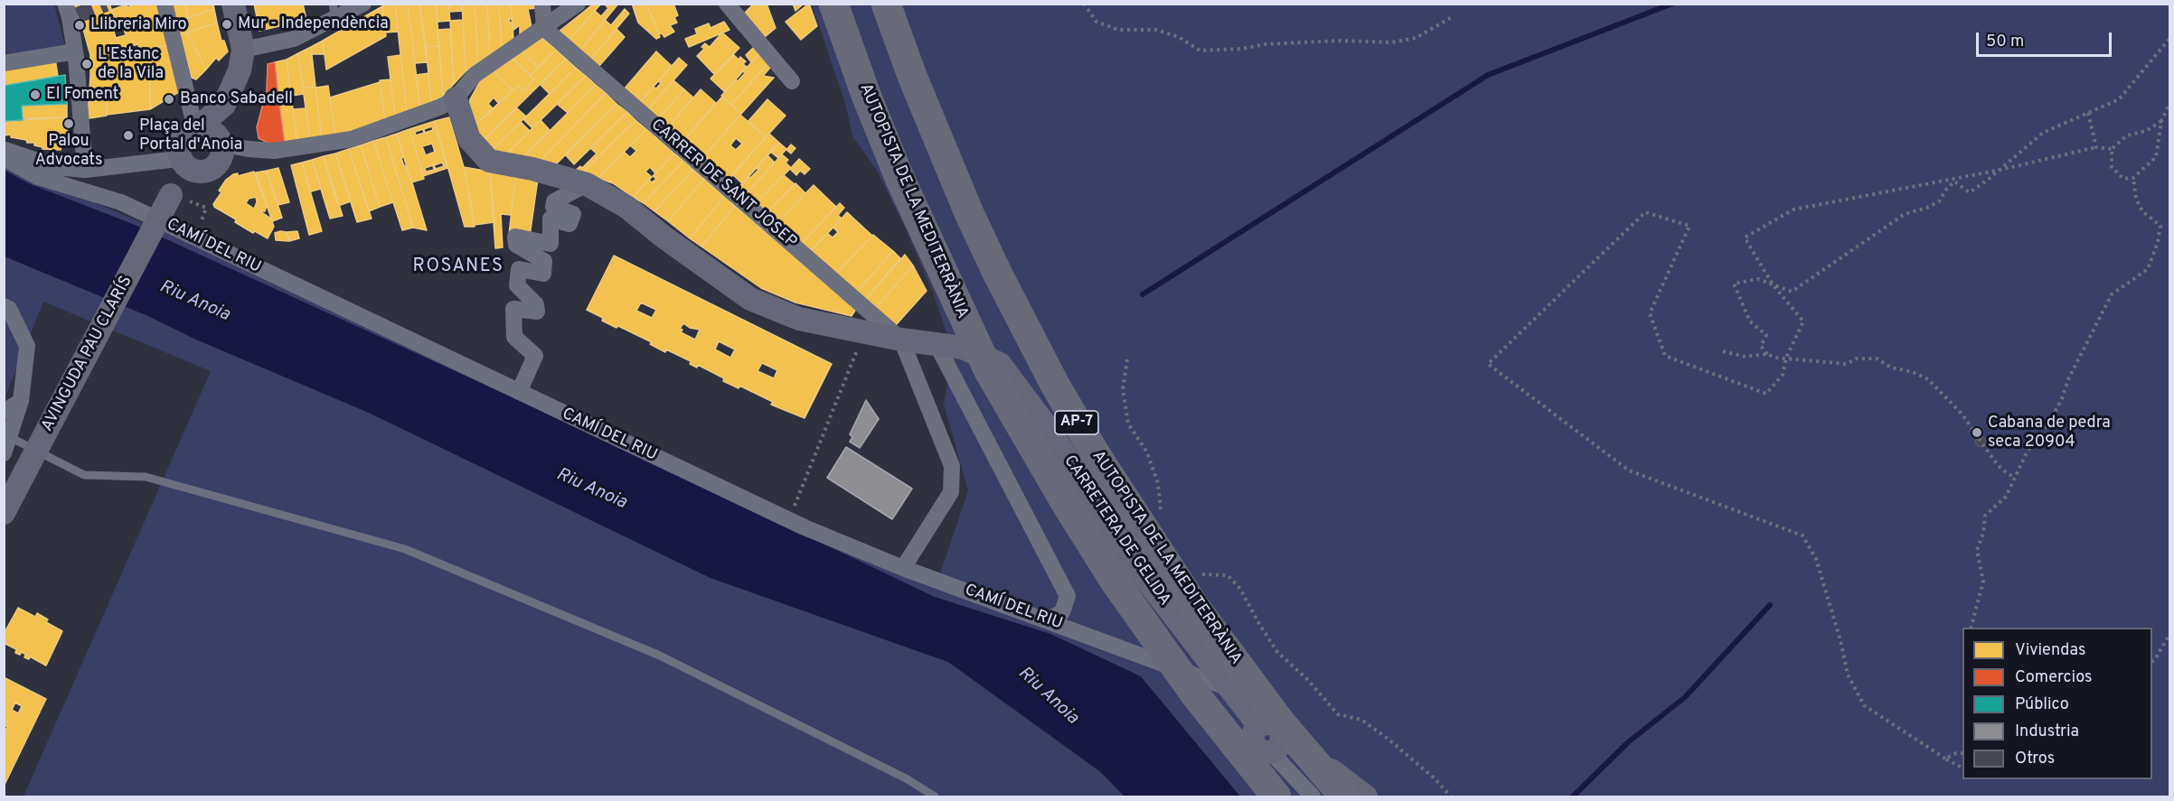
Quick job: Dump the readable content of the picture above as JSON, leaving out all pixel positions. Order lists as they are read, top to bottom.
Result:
{
  "streets": {
    "highway": ["AUTOPISTA DE LA MEDITERRÀNIA", "AP-7"],
    "street": [
      "CARRER DE SANT JOSEP",
      "CAMÍ DEL RIU",
      "AVINGUDA PAU CLARÍS",
      "CARRETERA DE GELIDA"
    ]
  },
  "crossings": [
    ["CARRER DE SANT JOSEP", "CARRETERA DE GELIDA"],
    ["CAMÍ DEL RIU", "CARRETERA DE GELIDA"]
  ],
  "districts": ["ROSANES"],
  "water": ["Riu Anoia"],
  "places": [
    "Mur - Independència",
    "Llibreria Miro",
    "L'Estanc de la Vila",
    "El Foment",
    "Banco Sabadell",
    "Palou Advocats",
    "Plaça del Portal d'Anoia",
    "Cabana de pedra seca 20904"
  ],
  "legend": [
    "Viviendas",
    "Comercios",
    "Público",
    "Industria",
    "Otros"
  ],
  "scale_bar": "50 m"
}
